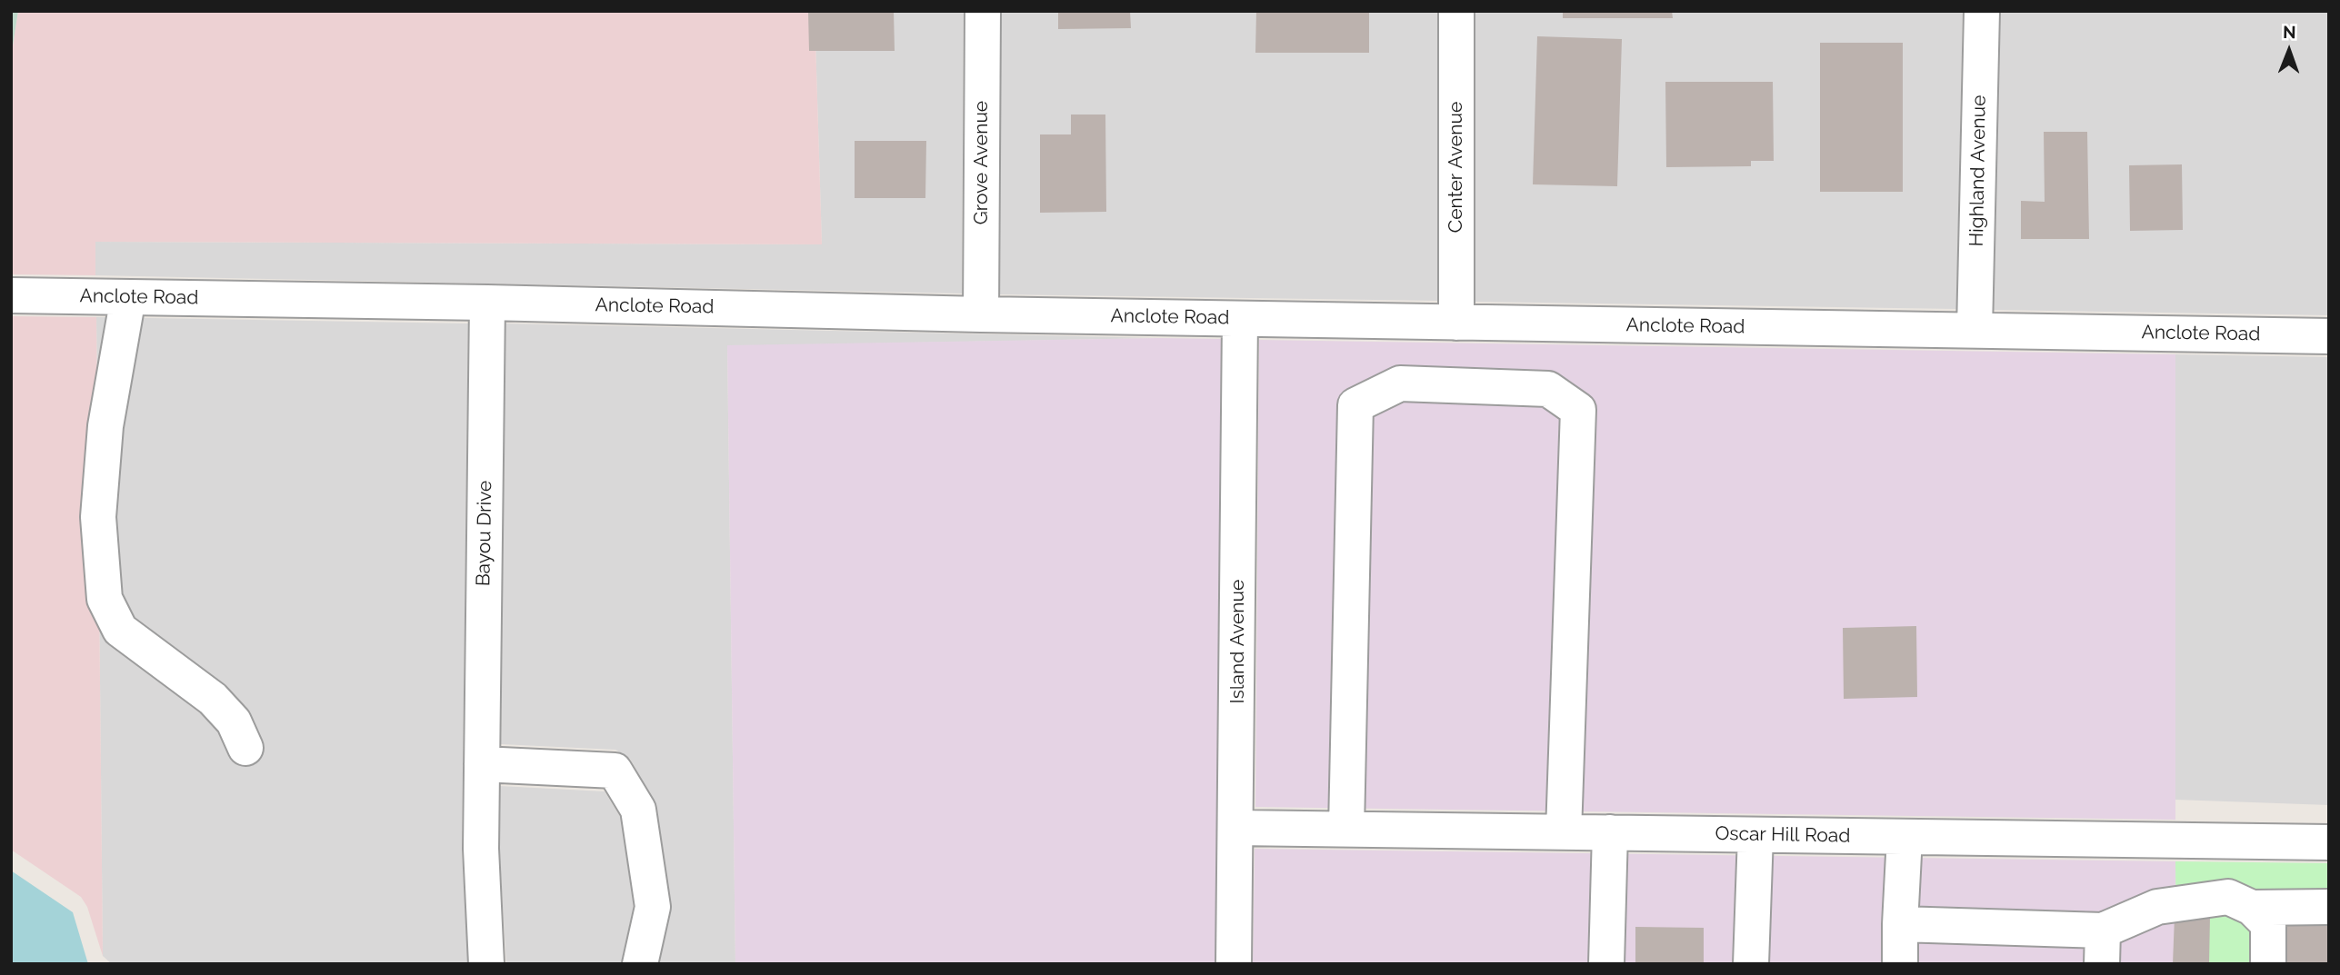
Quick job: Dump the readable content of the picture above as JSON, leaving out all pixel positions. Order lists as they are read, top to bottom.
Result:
{
  "streets": {
    "street": [
      "Grove Avenue",
      "Center Avenue",
      "Highland Avenue",
      "Anclote Road",
      "Bayou Drive",
      "Island Avenue",
      "Oscar Hill Road"
    ]
  },
  "crossings": [
    ["Grove Avenue", "Anclote Road"],
    ["Center Avenue", "Anclote Road"],
    ["Highland Avenue", "Anclote Road"],
    ["Anclote Road", "Bayou Drive"],
    ["Anclote Road", "Island Avenue"],
    ["Island Avenue", "Oscar Hill Road"]
  ],
  "north": "top"
}
